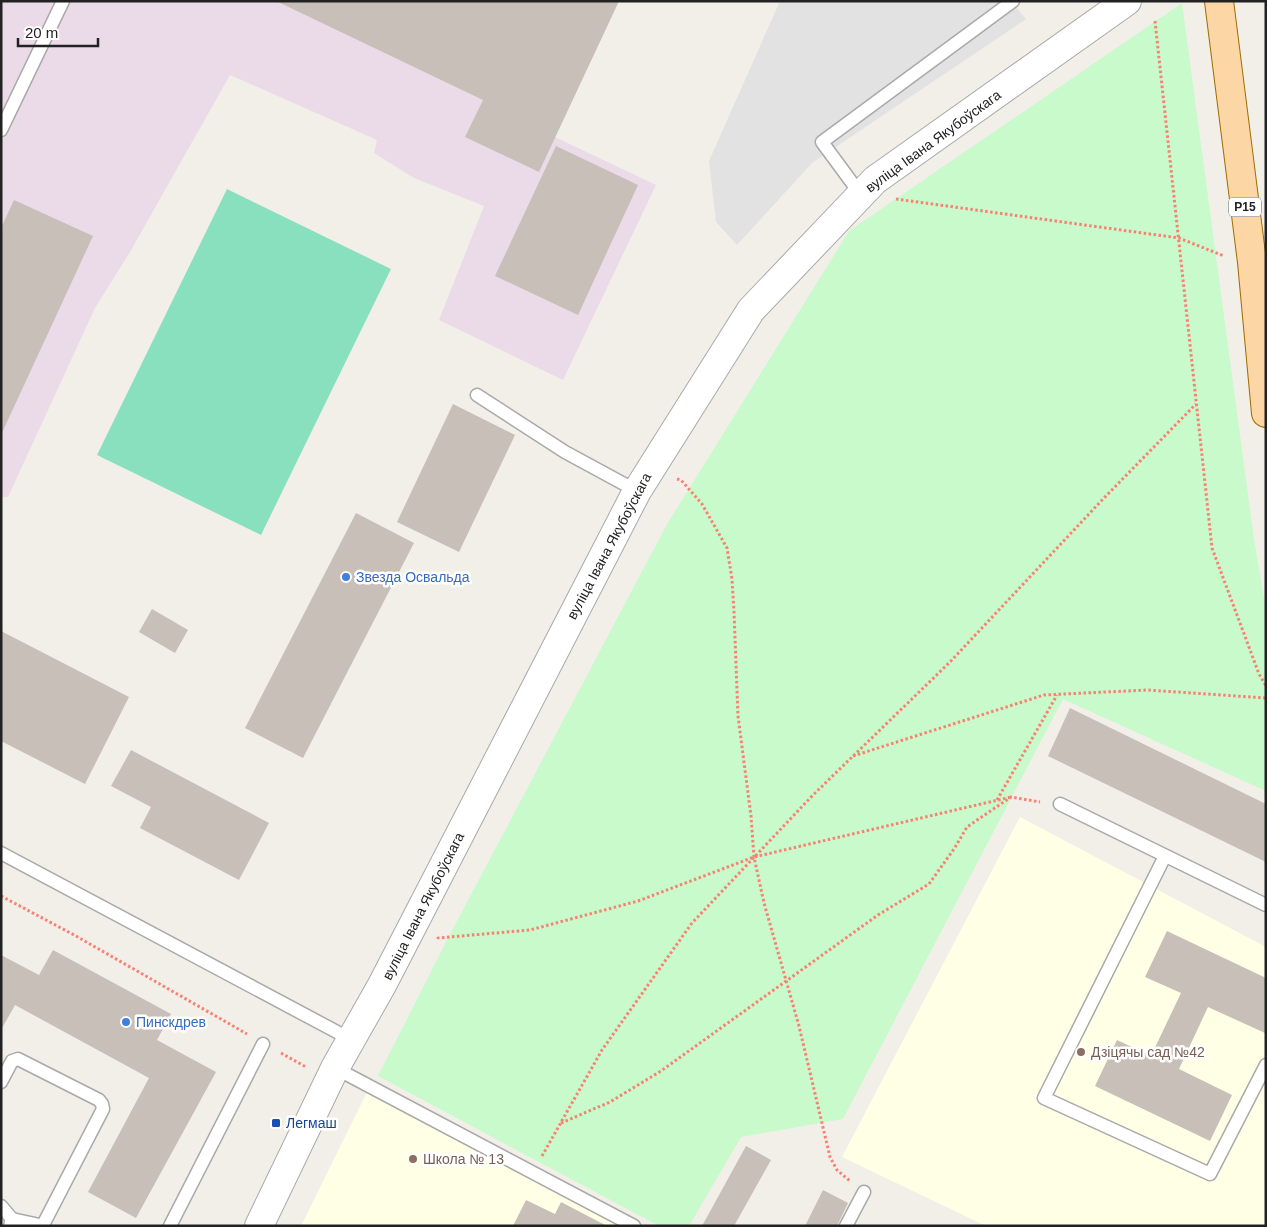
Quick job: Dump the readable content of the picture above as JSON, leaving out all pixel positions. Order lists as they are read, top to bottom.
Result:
{
  "streets": {
    "main road": ["Р15"],
    "street": ["вуліца Івана Якубоўскага"]
  },
  "places": {
    "other": [
      "Звезда Освальда",
      "Пинскдрев",
      "Дзіцячы сад №42",
      "Школа № 13"
    ],
    "transit": ["Легмаш"]
  },
  "scale_bar": "20 m"
}
